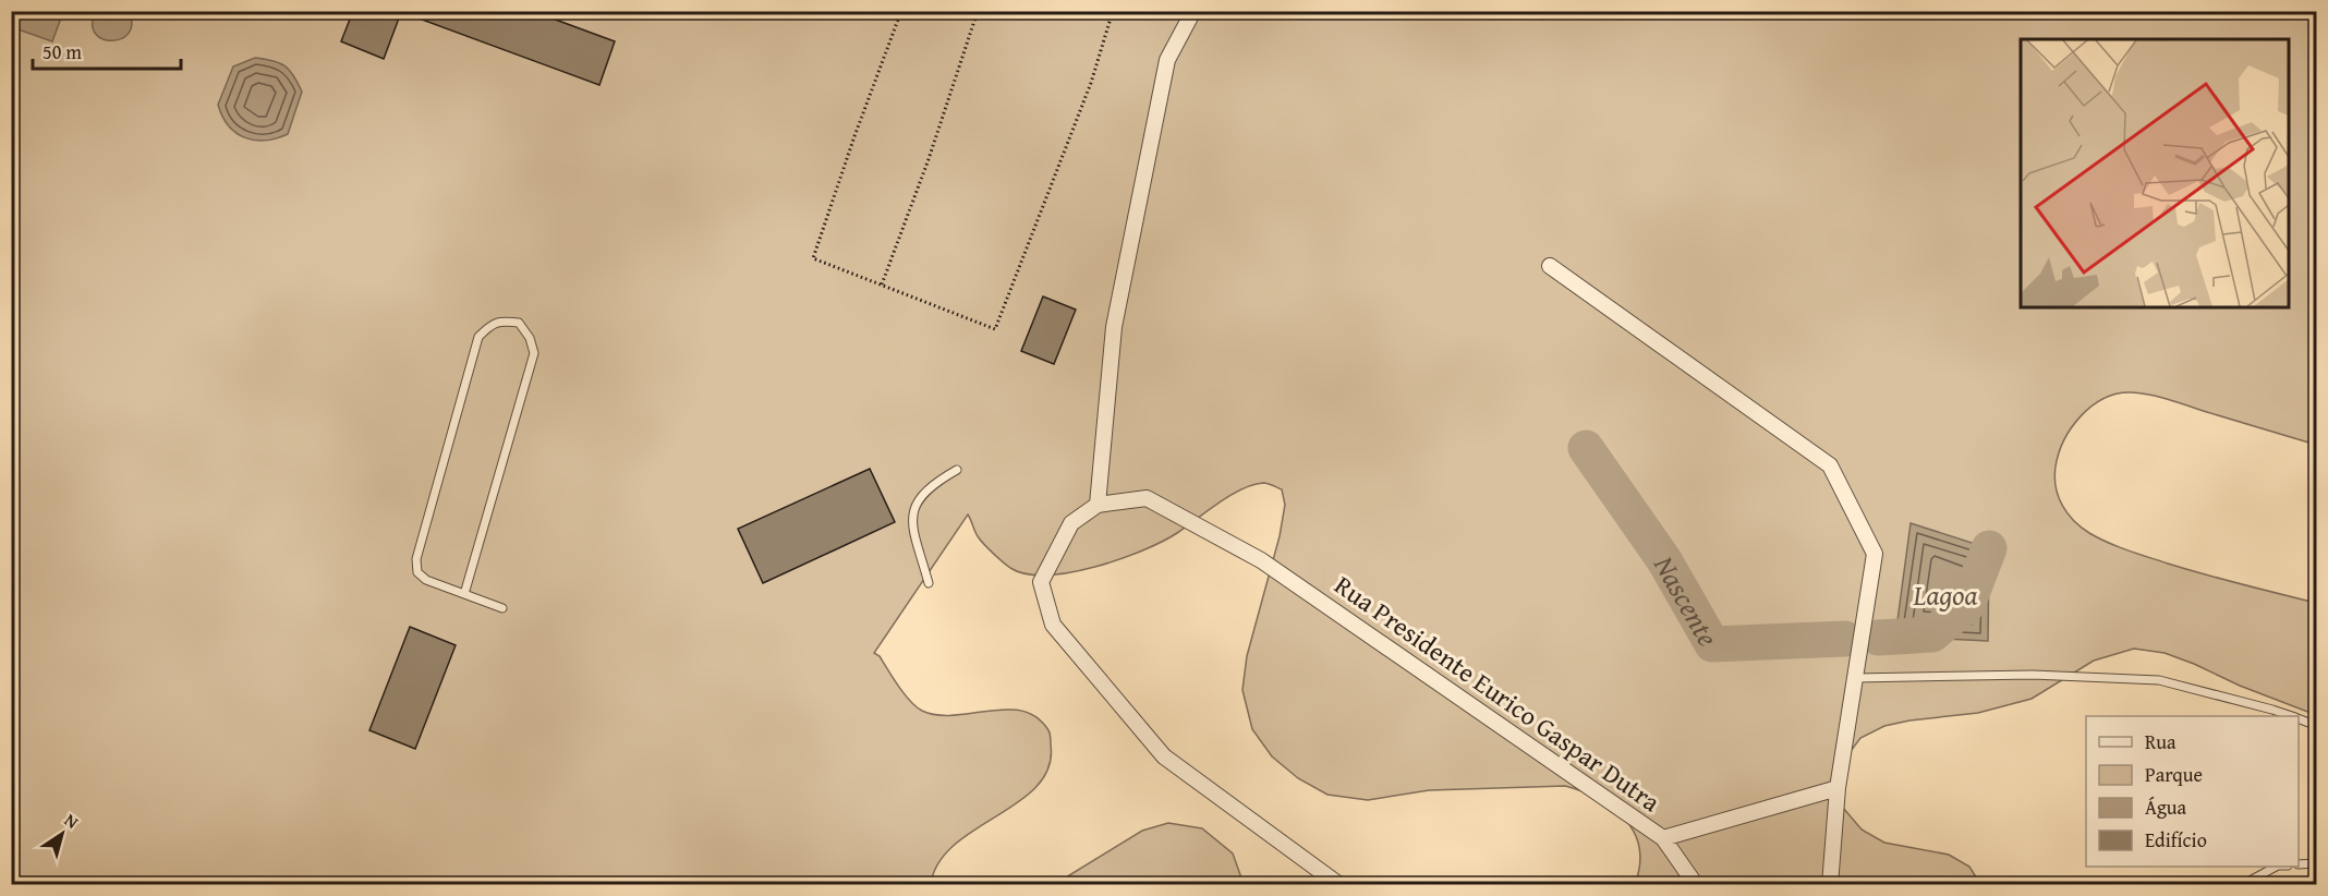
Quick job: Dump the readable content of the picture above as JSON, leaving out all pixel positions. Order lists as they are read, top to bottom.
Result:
{
  "streets": {
    "street": ["Rua Presidente Eurico Gaspar Dutra"]
  },
  "water": ["Lagoa", "Nascente"],
  "legend": [
    "Rua",
    "Parque",
    "Água",
    "Edifício"
  ],
  "scale_bar": "50 m",
  "north": "top right"
}
